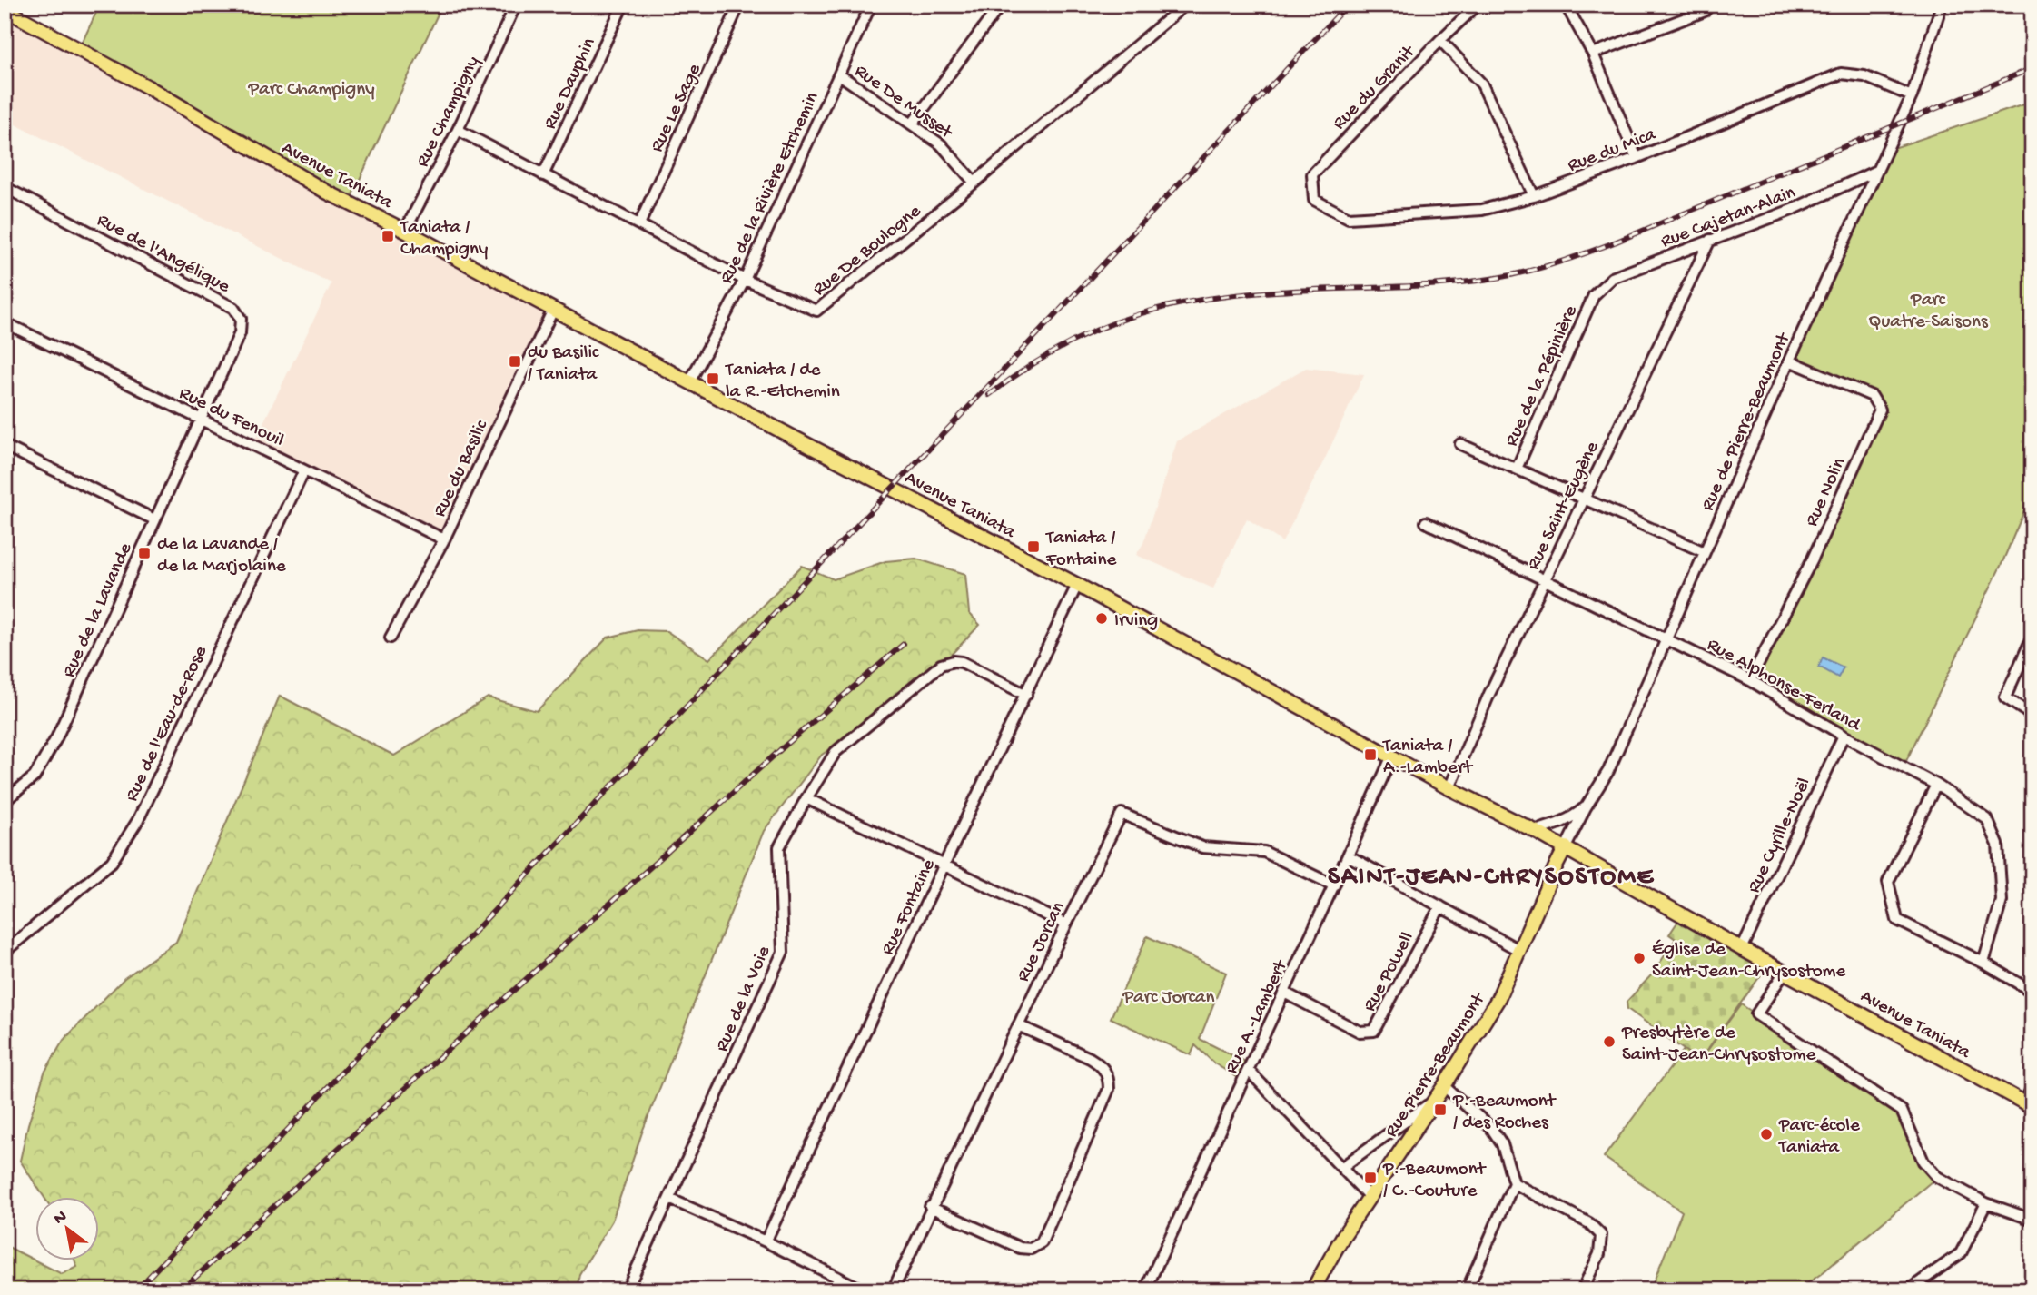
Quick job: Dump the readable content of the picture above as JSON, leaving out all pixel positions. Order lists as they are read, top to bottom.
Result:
{
  "streets": {
    "main road": ["Avenue Taniata", "Rue Pierre-Beaumont"],
    "street": [
      "Rue Dauphin",
      "Rue du Granit",
      "Rue De Musset",
      "Rue Le Sage",
      "Rue Champigny",
      "Rue du Mica",
      "Rue de la Rivière Etchemin",
      "Rue Cajetan-Alain",
      "Rue De Boulogne",
      "Rue de l'Angélique",
      "Rue de la Pépinière",
      "Rue du Fenouil",
      "Rue de Pierre-Beaumont",
      "Rue du Basilic",
      "Rue Nolin",
      "Rue Saint-Eugène",
      "Rue de la Lavande",
      "Rue Alphonse-Ferland",
      "Rue de l'Eau-de-Rose",
      "Rue Cyrille-Noël",
      "Rue Fontaine",
      "Rue Jorcan",
      "Rue Powell",
      "Rue de la Voie",
      "Rue A.-Lambert"
    ]
  },
  "crossings": [
    ["Rue Dauphin", "Rue De Boulogne"],
    ["Rue du Granit", "Rue du Mica"],
    ["Rue De Musset", "Rue de la Rivière Etchemin"],
    ["Rue De Musset", "Rue De Boulogne"],
    ["Rue Le Sage", "Rue De Boulogne"],
    ["Rue Champigny", "Avenue Taniata"],
    ["Rue Champigny", "Rue De Boulogne"],
    ["Rue du Mica", "Rue de Pierre-Beaumont"],
    ["Avenue Taniata", "Rue de la Rivière Etchemin"],
    ["Avenue Taniata", "Rue de Pierre-Beaumont"],
    ["Avenue Taniata", "Rue du Basilic"],
    ["Avenue Taniata", "Rue Saint-Eugène"],
    ["Avenue Taniata", "Rue Cyrille-Noël"],
    ["Avenue Taniata", "Rue Fontaine"],
    ["Avenue Taniata", "Rue A.-Lambert"],
    ["Avenue Taniata", "Rue Pierre-Beaumont"],
    ["Rue de la Rivière Etchemin", "Rue De Boulogne"],
    ["Rue Cajetan-Alain", "Rue de la Pépinière"],
    ["Rue Cajetan-Alain", "Rue de Pierre-Beaumont"],
    ["Rue Cajetan-Alain", "Rue Saint-Eugène"],
    ["Rue de l'Angélique", "Rue du Fenouil"],
    ["Rue de l'Angélique", "Rue de la Lavande"],
    ["Rue du Fenouil", "Rue du Basilic"],
    ["Rue du Fenouil", "Rue de la Lavande"],
    ["Rue du Fenouil", "Rue de l'Eau-de-Rose"],
    ["Rue de Pierre-Beaumont", "Rue Nolin"],
    ["Rue de Pierre-Beaumont", "Rue Alphonse-Ferland"],
    ["Rue de Pierre-Beaumont", "Rue Pierre-Beaumont"],
    ["Rue Nolin", "Rue Alphonse-Ferland"],
    ["Rue Saint-Eugène", "Rue Alphonse-Ferland"],
    ["Rue Alphonse-Ferland", "Rue Cyrille-Noël"],
    ["Rue Fontaine", "Rue de la Voie"],
    ["Rue Jorcan", "Rue A.-Lambert"],
    ["Rue Powell", "Rue A.-Lambert"]
  ],
  "districts": ["SAINT-JEAN-CHRYSOSTOME"],
  "parks": ["Parc Champigny", "Parc Quatre-Saisons", "Parc Jorcan"],
  "places": {
    "transit": [
      "Taniata / Champigny",
      "du Basilic / Taniata",
      "Taniata / de la R.-Etchemin",
      "Taniata / Fontaine",
      "de la Lavande / de la Marjolaine",
      "Taniata / A.-Lambert",
      "P.-Beaumont / des Roches",
      "P.-Beaumont / C.-Couture"
    ],
    "other": [
      "Irving",
      "Église de Saint-Jean-Chrysostome",
      "Presbytère de Saint-Jean-Chrysostome",
      "Parc-école Taniata"
    ]
  },
  "north": "top left"
}
